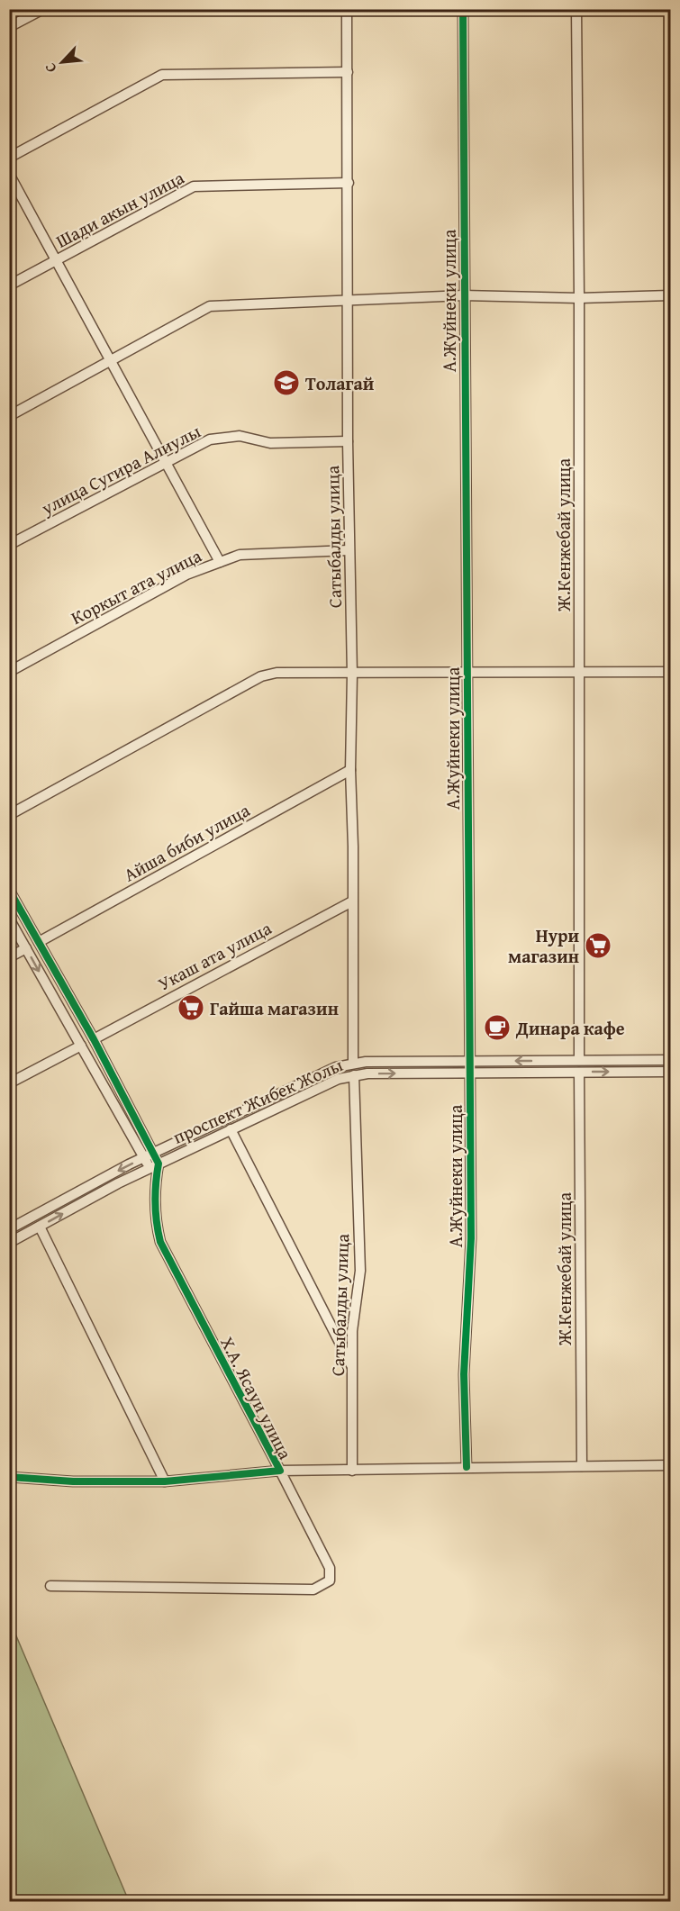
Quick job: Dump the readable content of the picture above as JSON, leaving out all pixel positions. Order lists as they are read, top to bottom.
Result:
{
  "streets": {
    "street": [
      "Шади акын улица",
      "А.Жуйнеки улица",
      "улица Сугира Алиулы",
      "Ж.Кенжебай улица",
      "Сатыбалды улица",
      "Коркыт ата улица",
      "Айша биби улица",
      "Укаш ата улица",
      "проспект Жибек Жолы",
      "Х.А. Ясауи улица"
    ]
  },
  "crossings": [
    ["Шади акын улица", "Сатыбалды улица"],
    ["А.Жуйнеки улица", "проспект Жибек Жолы"],
    ["улица Сугира Алиулы", "Сатыбалды улица"],
    ["Ж.Кенжебай улица", "проспект Жибек Жолы"],
    ["Сатыбалды улица", "Коркыт ата улица"],
    ["Сатыбалды улица", "Айша биби улица"],
    ["Сатыбалды улица", "Укаш ата улица"],
    ["Сатыбалды улица", "проспект Жибек Жолы"],
    ["проспект Жибек Жолы", "Х.А. Ясауи улица"]
  ],
  "places": {
    "school or university": ["Толагай"],
    "supermarket": ["Нури магазин", "Гайша магазин"],
    "cafe": ["Динара кафе"]
  },
  "north": "bottom left"
}
